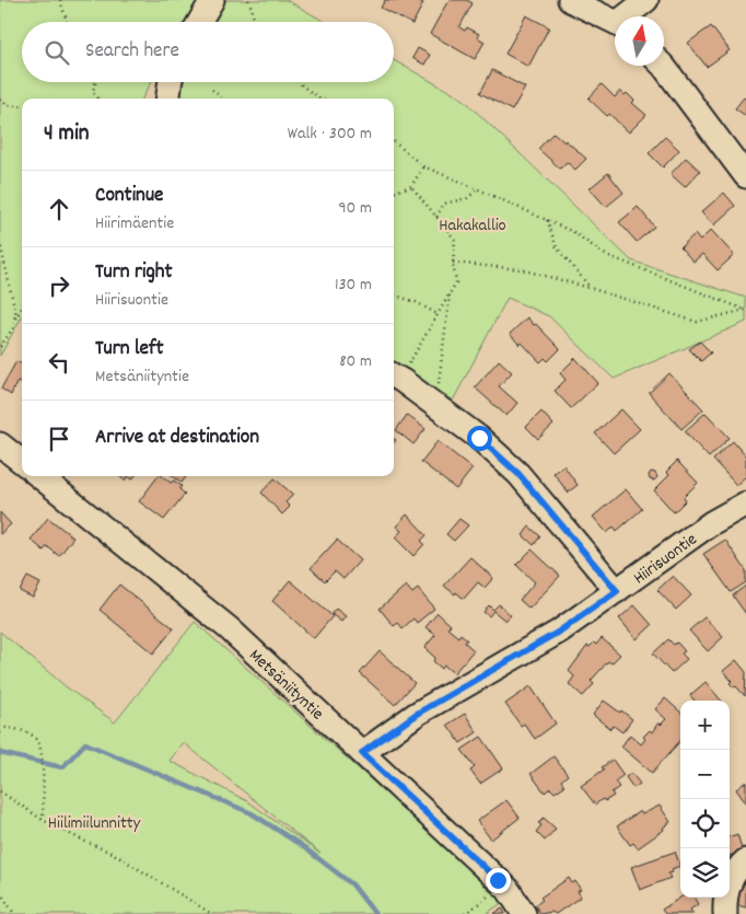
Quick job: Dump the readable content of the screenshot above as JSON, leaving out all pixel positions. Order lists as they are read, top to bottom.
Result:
{
  "streets": {
    "street": ["Hiirisuontie", "Metsäniityntie"]
  },
  "crossings": [
    ["Hiirisuontie", "Metsäniityntie"]
  ],
  "parks": ["Hakakallio", "Hiilimiilunnitty"],
  "north": "top",
  "page": {
    "search": "Search here",
    "heading": ["4 min", "Walk · 300 m"],
    "list": [
      ["Continue", "Hiirimäentie", "90 m"],
      ["Turn right", "Hiirisuontie", "130 m"],
      ["Turn left", "Metsäniityntie", "80 m"],
      "Arrive at destination"
    ],
    "map_buttons": ["+", "−"]
  }
}
